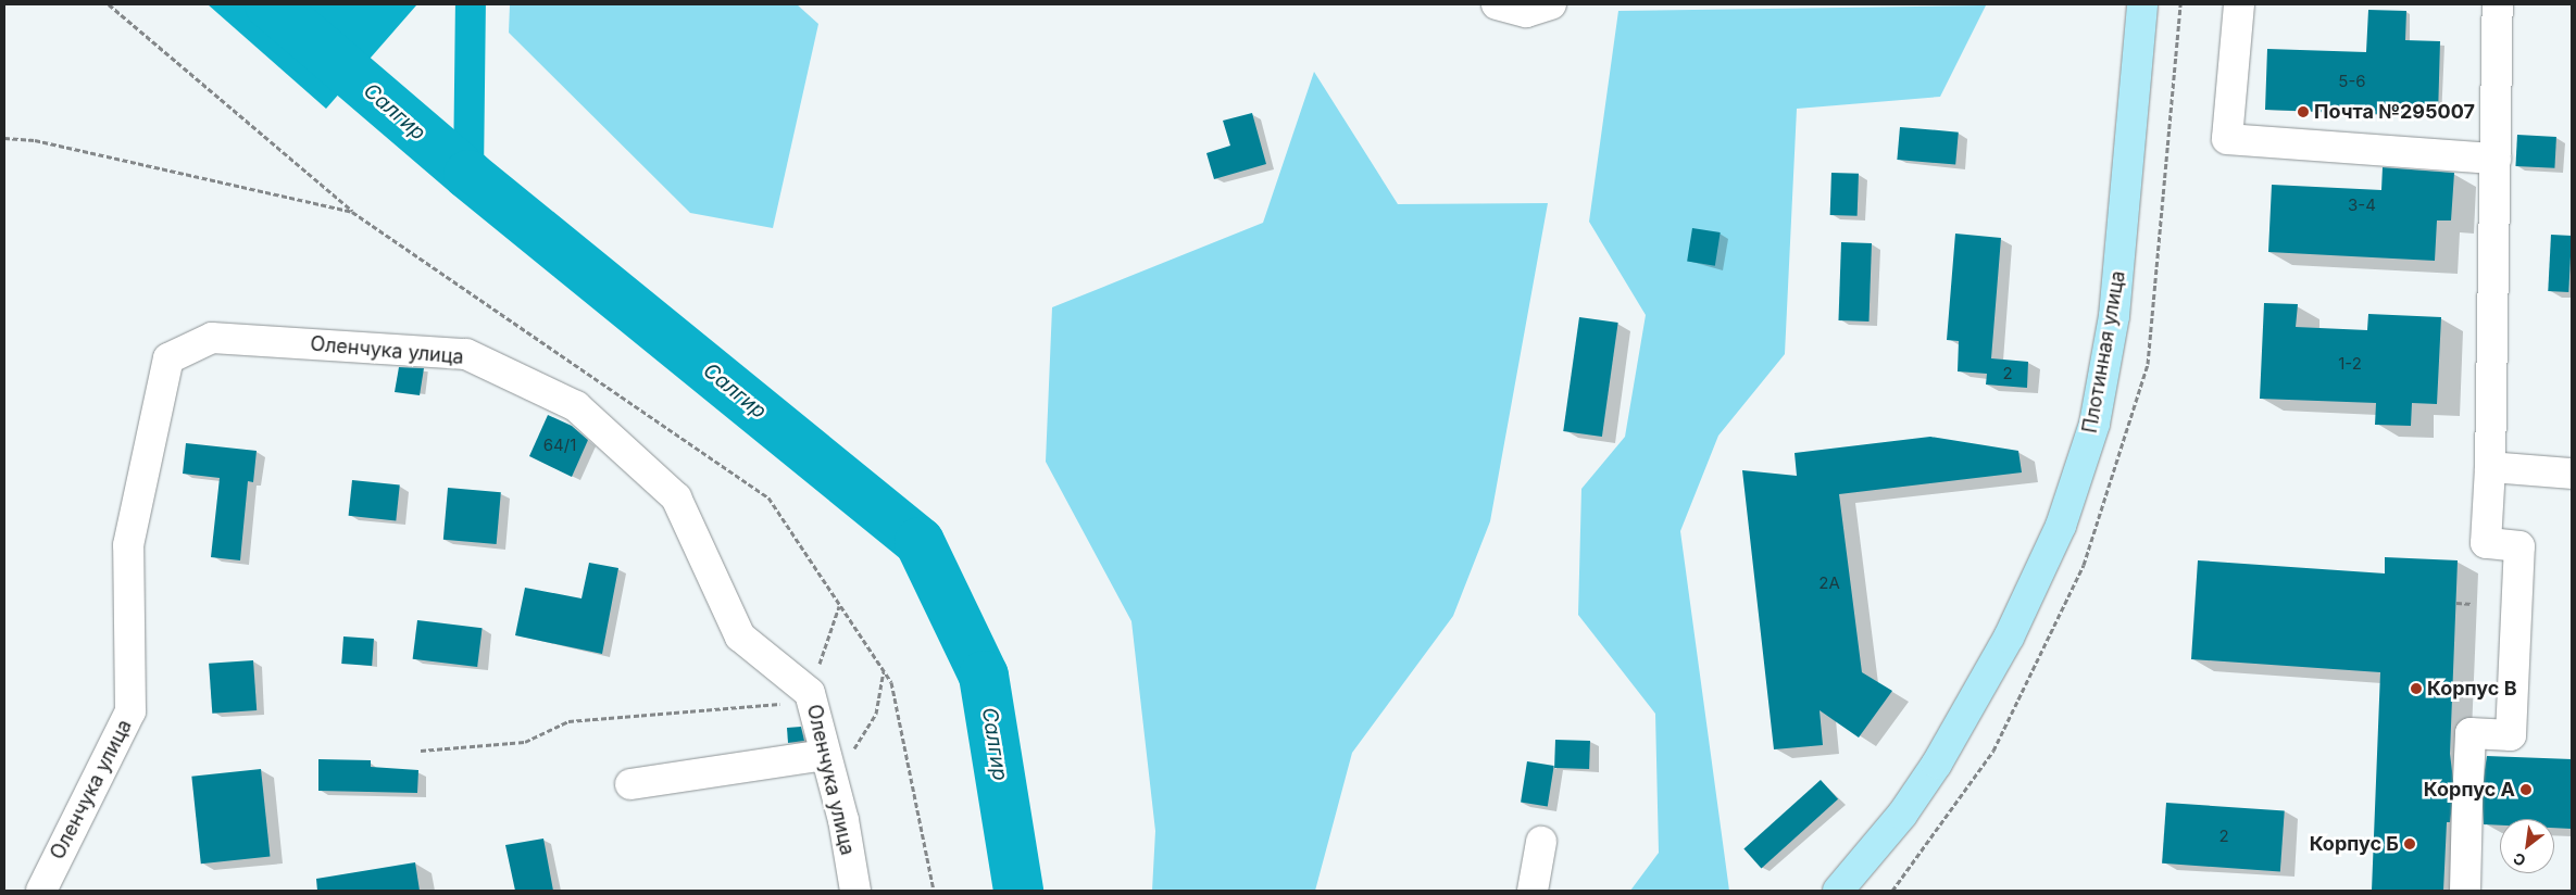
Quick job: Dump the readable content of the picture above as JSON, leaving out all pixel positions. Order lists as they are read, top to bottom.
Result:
{
  "streets": {
    "main road": ["Плотинная улица"],
    "street": ["Оленчука улица"]
  },
  "water": ["Салгир"],
  "places": [
    "Почта №295007",
    "Корпус В",
    "Корпус А",
    "Корпус Б"
  ],
  "house_numbers": [
    "5-6",
    "3-4",
    "1-2",
    "2",
    "64/1",
    "2А",
    "2"
  ],
  "north": "bottom left"
}
